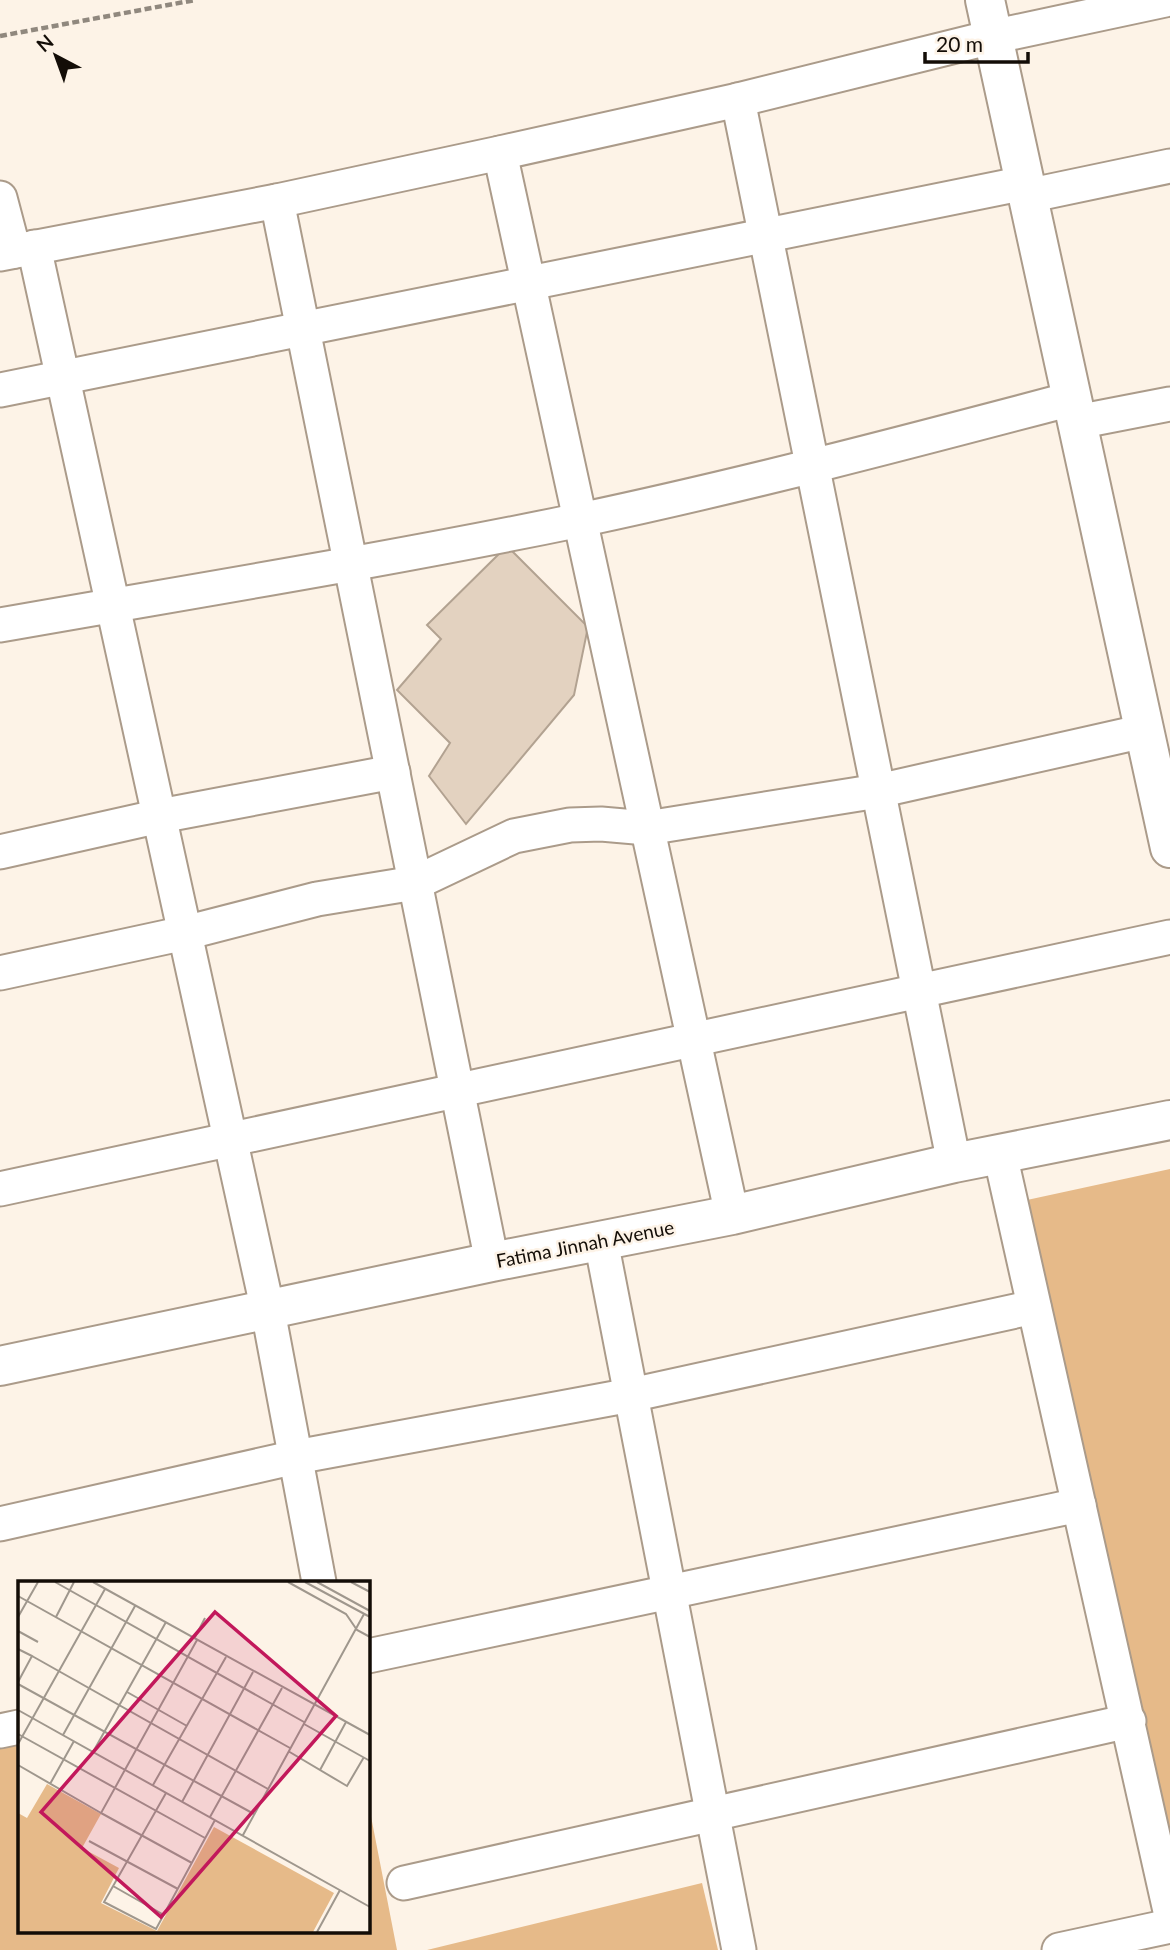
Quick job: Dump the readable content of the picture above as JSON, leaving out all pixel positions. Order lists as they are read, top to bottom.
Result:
{
  "streets": {
    "main road": ["Fatima Jinnah Avenue"]
  },
  "scale_bar": "20 m",
  "north": "top left"
}
